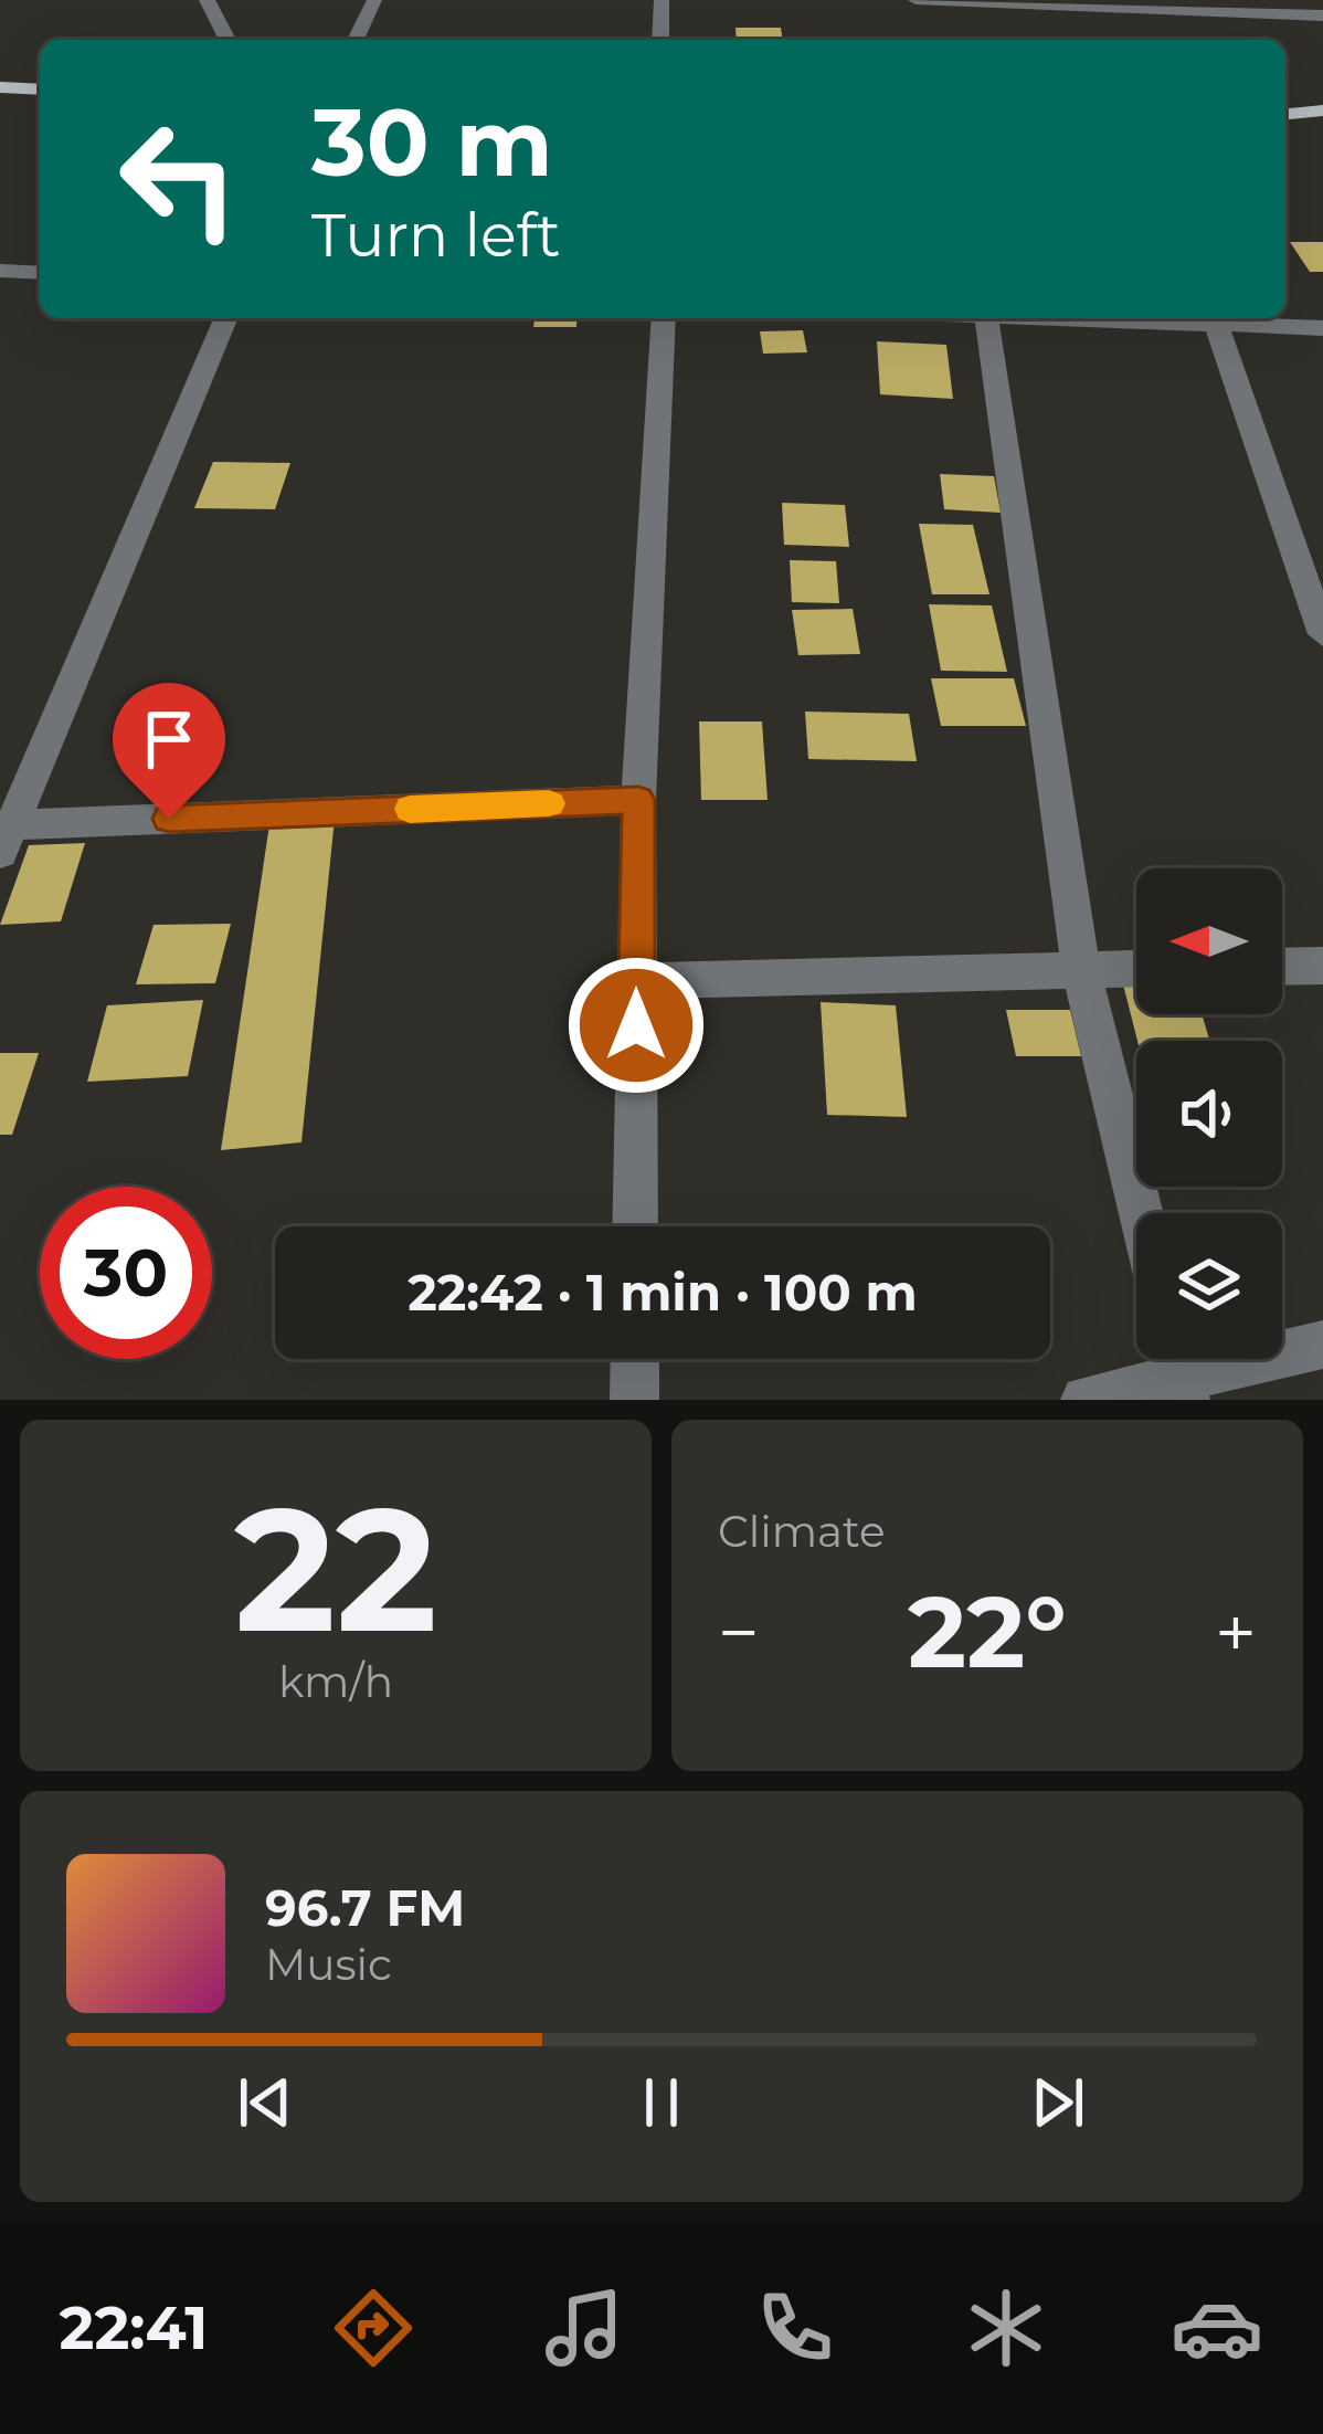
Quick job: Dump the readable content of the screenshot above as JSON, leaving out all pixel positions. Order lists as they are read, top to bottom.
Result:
{
  "north": "left",
  "page": {
    "turn": ["30 m", "Turn left"],
    "limit": "30",
    "trip": "22:42 · 1 min · 100 m",
    "tile": [
      ["22", "km/h"],
      "Climate"
    ],
    "heat": ["−", "22°", "+"],
    "song": ["96.7 FM", "Music"],
    "tabs": "22:41"
  }
}
